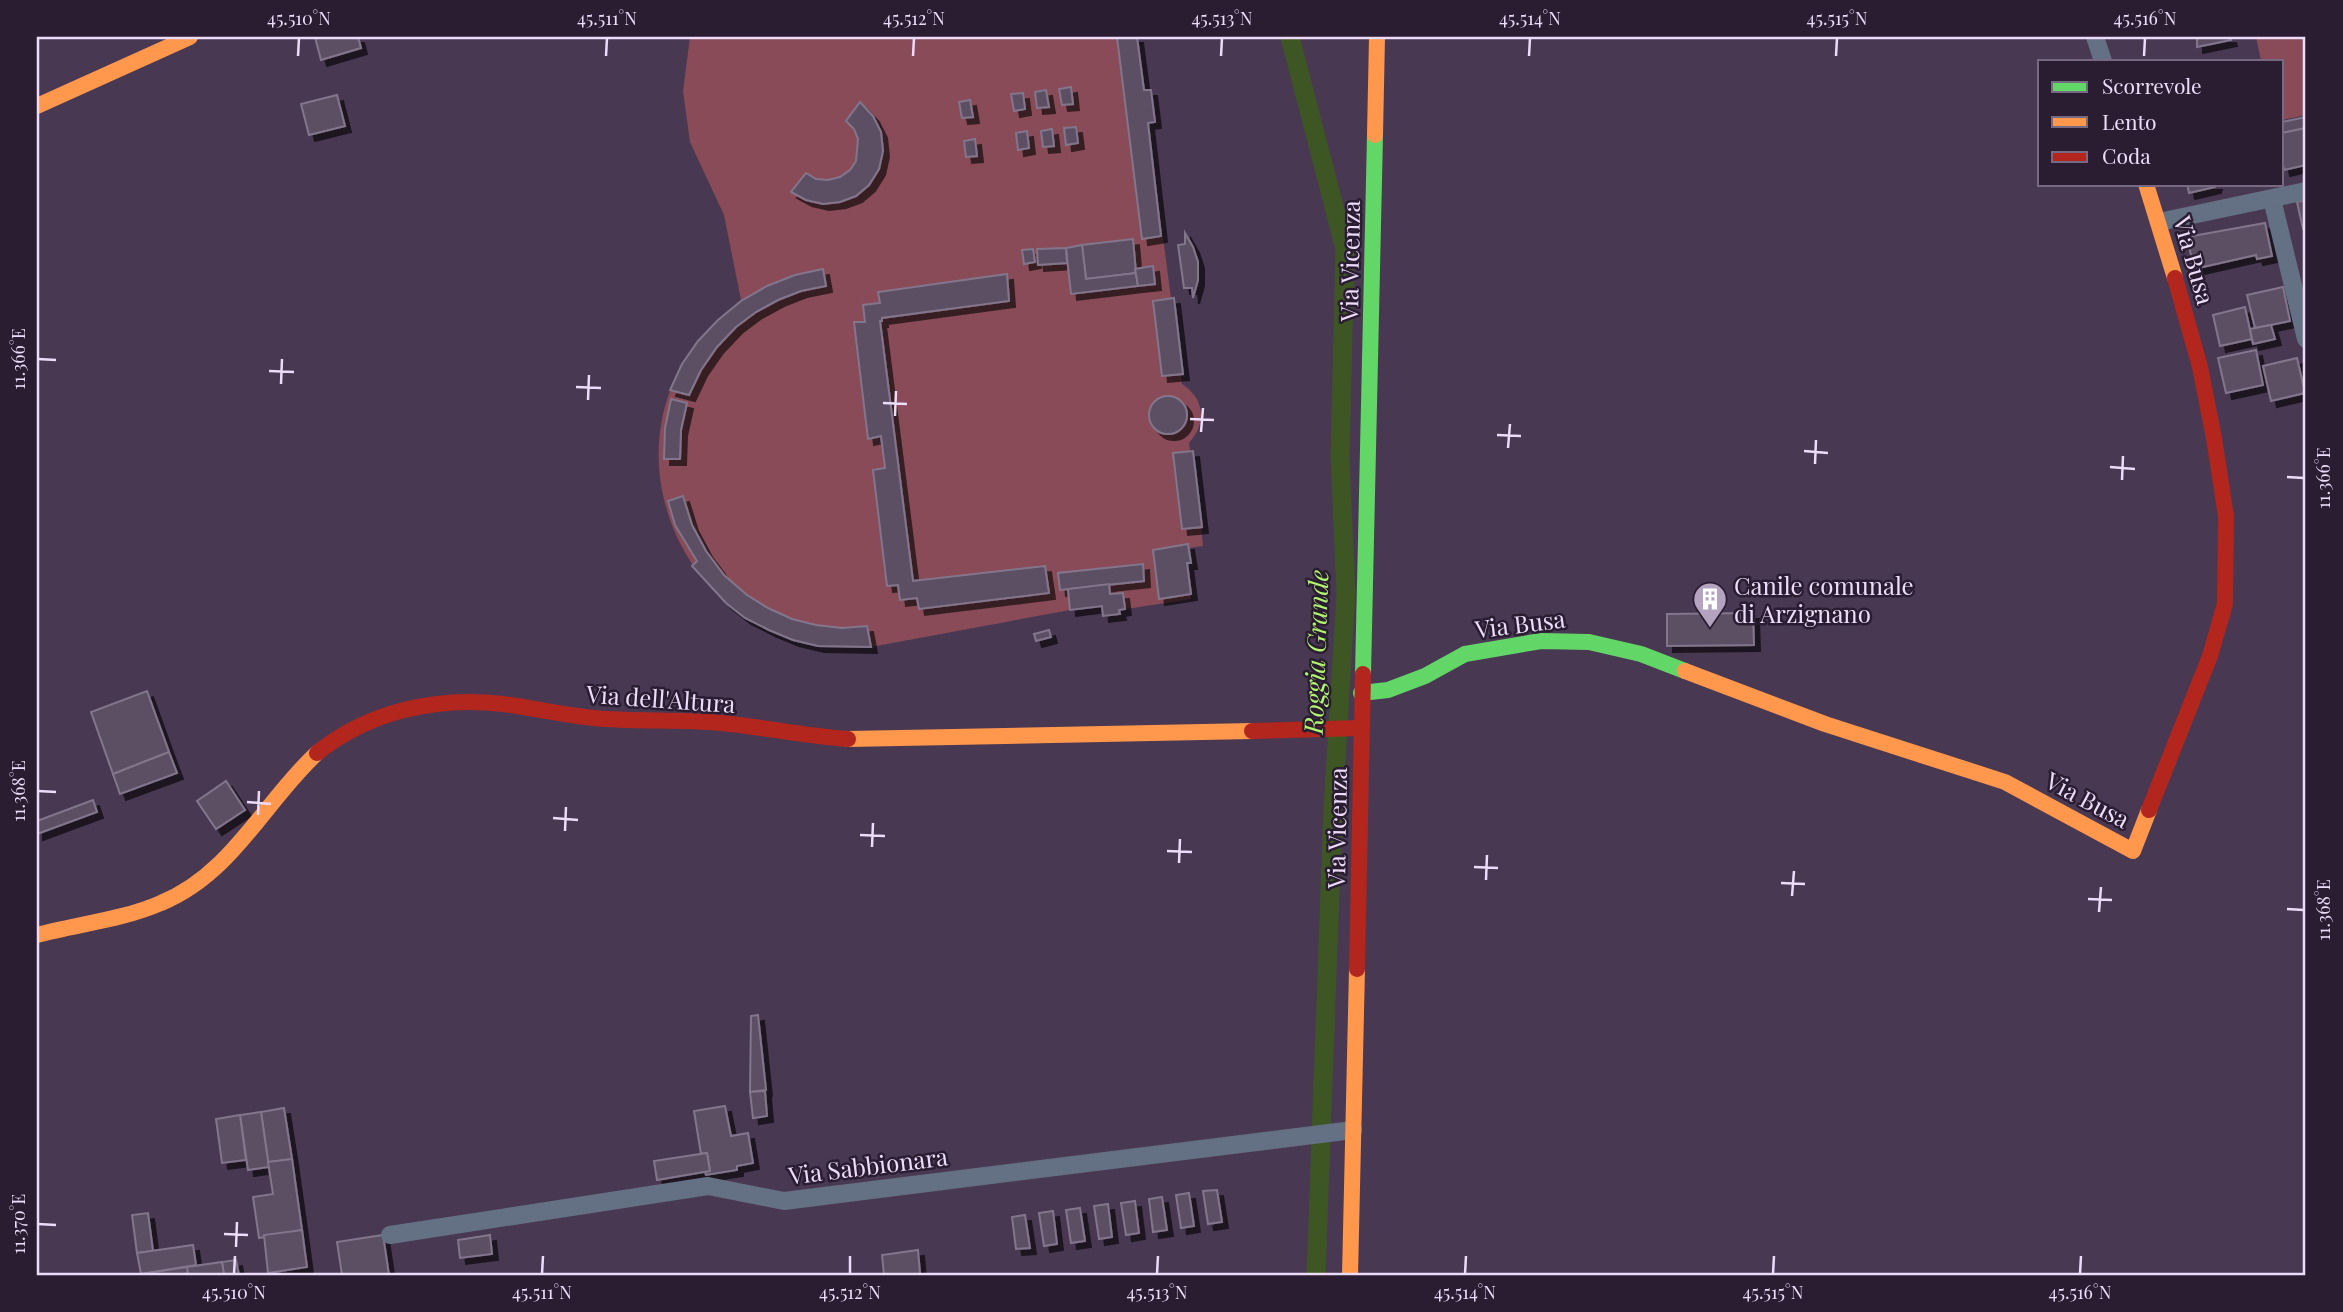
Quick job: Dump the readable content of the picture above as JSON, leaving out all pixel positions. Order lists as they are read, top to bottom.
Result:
{
  "streets": {
    "street": [
      "Via Busa",
      "Via Vicenza",
      "Via dell'Altura",
      "Via Sabbionara"
    ]
  },
  "crossings": [
    ["Via Busa", "Via Vicenza"],
    ["Via Vicenza", "Via dell'Altura"],
    ["Via Vicenza", "Via Sabbionara"]
  ],
  "water": ["Roggia Grande"],
  "places": {
    "building": ["Canile comunale di Arzignano"]
  },
  "legend": ["Scorrevole", "Lento", "Coda"],
  "coordinates": [
    "45.510°N",
    "45.511°N",
    "45.512°N",
    "45.513°N",
    "45.514°N",
    "45.515°N",
    "45.516°N",
    "11.366°E",
    "11.368°E",
    "11.370°E"
  ]
}
